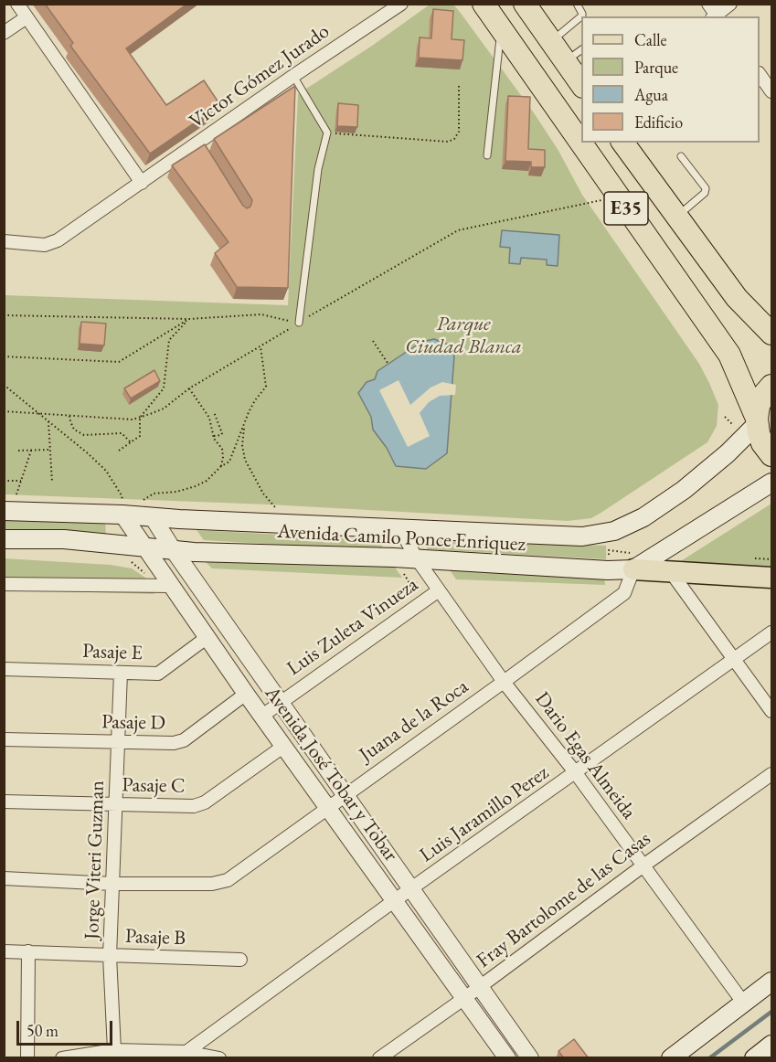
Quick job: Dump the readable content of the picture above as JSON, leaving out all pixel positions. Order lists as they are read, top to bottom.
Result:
{
  "streets": {
    "highway": ["E35"],
    "main road": ["Avenida Camilo Ponce Enriquez"],
    "street": [
      "Victor Gómez Jurado",
      "Luis Zuleta Vinueza",
      "Pasaje E",
      "Juana de la Roca",
      "Pasaje D",
      "Dario Egas Almeida",
      "Avenida José Tobar y Tobar",
      "Pasaje C",
      "Luis Jaramillo Perez",
      "Jorge Viteri Guzman",
      "Fray Bartolome de las Casas",
      "Pasaje B"
    ]
  },
  "crossings": [
    ["E35", "Avenida Camilo Ponce Enriquez"],
    ["Avenida Camilo Ponce Enriquez", "Juana de la Roca"],
    ["Avenida Camilo Ponce Enriquez", "Dario Egas Almeida"],
    ["Avenida Camilo Ponce Enriquez", "Avenida José Tobar y Tobar"],
    ["Luis Zuleta Vinueza", "Dario Egas Almeida"],
    ["Luis Zuleta Vinueza", "Avenida José Tobar y Tobar"],
    ["Pasaje E", "Avenida José Tobar y Tobar"],
    ["Pasaje E", "Jorge Viteri Guzman"],
    ["Juana de la Roca", "Dario Egas Almeida"],
    ["Juana de la Roca", "Avenida José Tobar y Tobar"],
    ["Juana de la Roca", "Jorge Viteri Guzman"],
    ["Pasaje D", "Avenida José Tobar y Tobar"],
    ["Pasaje D", "Jorge Viteri Guzman"],
    ["Dario Egas Almeida", "Luis Jaramillo Perez"],
    ["Dario Egas Almeida", "Fray Bartolome de las Casas"],
    ["Avenida José Tobar y Tobar", "Pasaje C"],
    ["Avenida José Tobar y Tobar", "Luis Jaramillo Perez"],
    ["Avenida José Tobar y Tobar", "Fray Bartolome de las Casas"],
    ["Pasaje C", "Jorge Viteri Guzman"],
    ["Jorge Viteri Guzman", "Pasaje B"]
  ],
  "parks": ["Parque Ciudad Blanca"],
  "legend": [
    "Calle",
    "Parque",
    "Agua",
    "Edificio"
  ],
  "scale_bar": "50 m"
}
